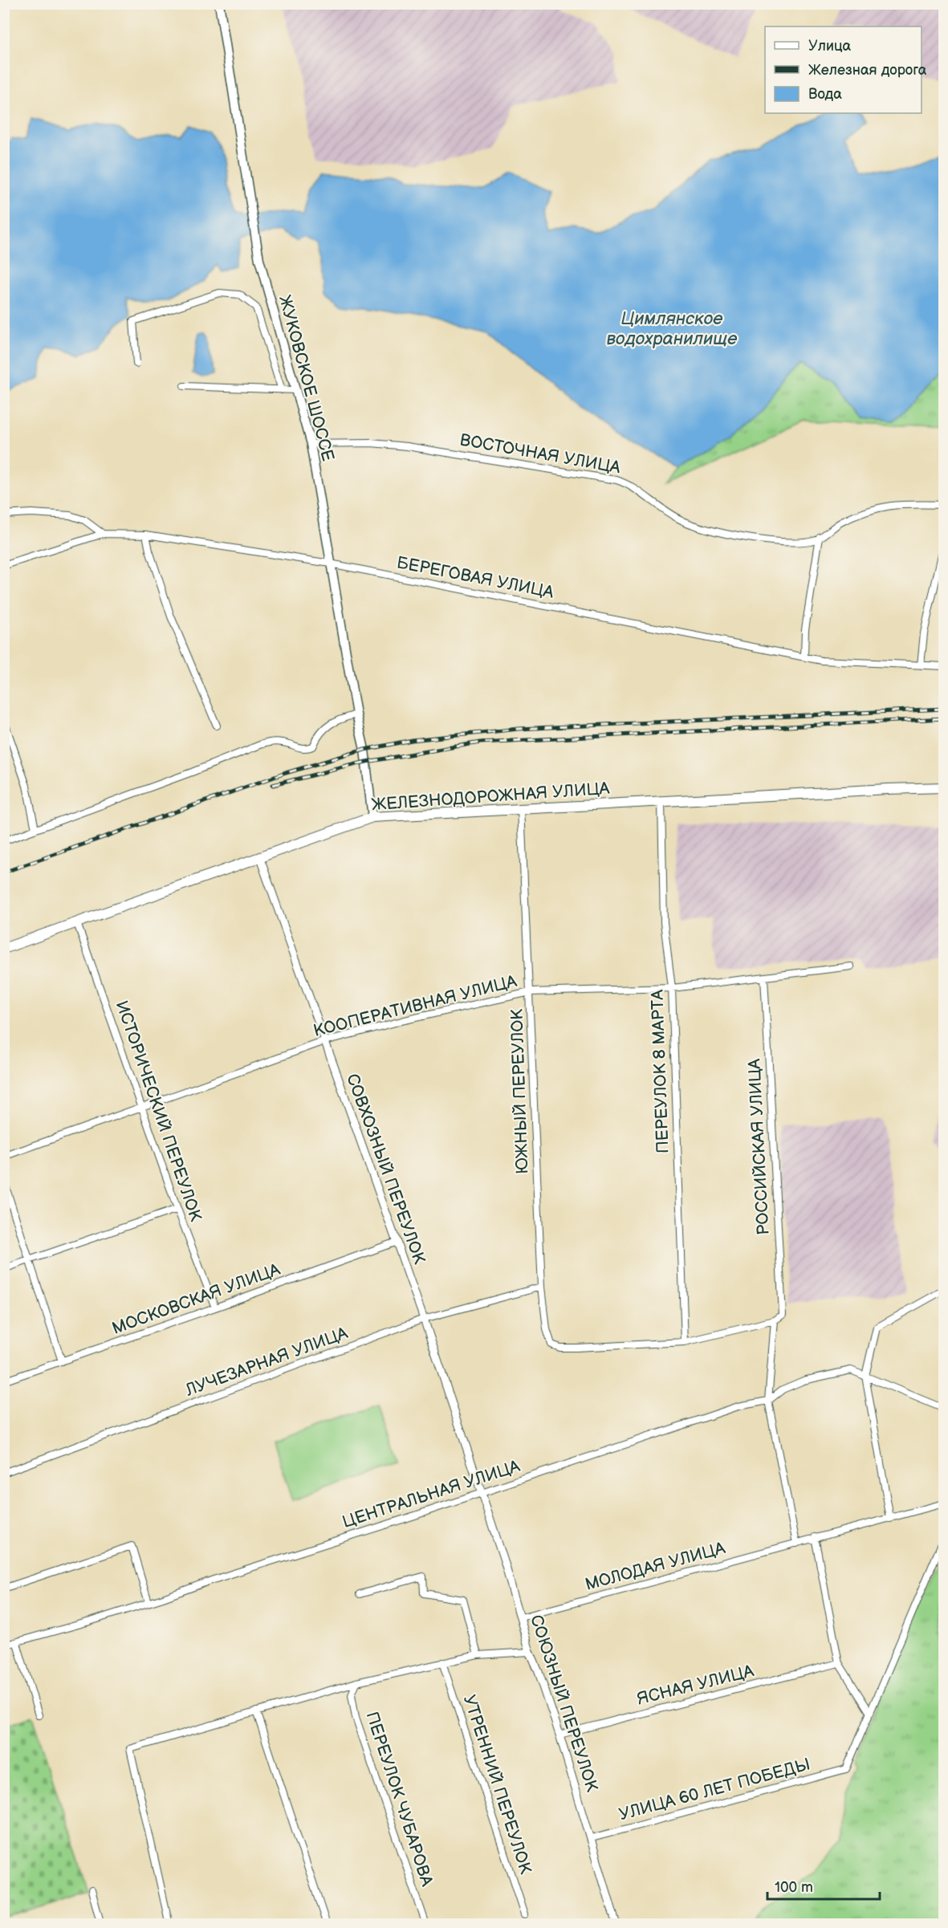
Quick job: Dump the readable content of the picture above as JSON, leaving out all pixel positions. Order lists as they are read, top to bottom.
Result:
{
  "streets": {
    "main road": ["ЖУКОВСКОЕ ШОССЕ", "ЖЕЛЕЗНОДОРОЖНАЯ УЛИЦА"],
    "street": [
      "ВОСТОЧНАЯ УЛИЦА",
      "БЕРЕГОВАЯ УЛИЦА",
      "КООПЕРАТИВНАЯ УЛИЦА",
      "ПЕРЕУЛОК 8 МАРТА",
      "ЮЖНЫЙ ПЕРЕУЛОК",
      "ИСТОРИЧЕСКИЙ ПЕРЕУЛОК",
      "РОССИЙСКАЯ УЛИЦА",
      "СОВХОЗНЫЙ ПЕРЕУЛОК",
      "МОСКОВСКАЯ УЛИЦА",
      "ЛУЧЕЗАРНАЯ УЛИЦА",
      "ЦЕНТРАЛЬНАЯ УЛИЦА",
      "МОЛОДАЯ УЛИЦА",
      "ЯСНАЯ УЛИЦА",
      "СОЮЗНЫЙ ПЕРЕУЛОК",
      "УТРЕННИЙ ПЕРЕУЛОК",
      "УЛИЦА 60 ЛЕТ ПОБЕДЫ",
      "ПЕРЕУЛОК ЧУБАРОВА"
    ]
  },
  "crossings": [
    ["ЖУКОВСКОЕ ШОССЕ", "ВОСТОЧНАЯ УЛИЦА"],
    ["ЖУКОВСКОЕ ШОССЕ", "БЕРЕГОВАЯ УЛИЦА"],
    ["ЖУКОВСКОЕ ШОССЕ", "ЖЕЛЕЗНОДОРОЖНАЯ УЛИЦА"],
    ["ЖЕЛЕЗНОДОРОЖНАЯ УЛИЦА", "ПЕРЕУЛОК 8 МАРТА"],
    ["ЖЕЛЕЗНОДОРОЖНАЯ УЛИЦА", "ЮЖНЫЙ ПЕРЕУЛОК"],
    ["ЖЕЛЕЗНОДОРОЖНАЯ УЛИЦА", "ИСТОРИЧЕСКИЙ ПЕРЕУЛОК"],
    ["ЖЕЛЕЗНОДОРОЖНАЯ УЛИЦА", "СОВХОЗНЫЙ ПЕРЕУЛОК"],
    ["КООПЕРАТИВНАЯ УЛИЦА", "ПЕРЕУЛОК 8 МАРТА"],
    ["КООПЕРАТИВНАЯ УЛИЦА", "ЮЖНЫЙ ПЕРЕУЛОК"],
    ["КООПЕРАТИВНАЯ УЛИЦА", "ИСТОРИЧЕСКИЙ ПЕРЕУЛОК"],
    ["КООПЕРАТИВНАЯ УЛИЦА", "РОССИЙСКАЯ УЛИЦА"],
    ["КООПЕРАТИВНАЯ УЛИЦА", "СОВХОЗНЫЙ ПЕРЕУЛОК"],
    ["ПЕРЕУЛОК 8 МАРТА", "ЮЖНЫЙ ПЕРЕУЛОК"],
    ["ЮЖНЫЙ ПЕРЕУЛОК", "ЛУЧЕЗАРНАЯ УЛИЦА"],
    ["ИСТОРИЧЕСКИЙ ПЕРЕУЛОК", "МОСКОВСКАЯ УЛИЦА"],
    ["СОВХОЗНЫЙ ПЕРЕУЛОК", "МОСКОВСКАЯ УЛИЦА"],
    ["СОВХОЗНЫЙ ПЕРЕУЛОК", "ЛУЧЕЗАРНАЯ УЛИЦА"],
    ["СОВХОЗНЫЙ ПЕРЕУЛОК", "ЦЕНТРАЛЬНАЯ УЛИЦА"],
    ["СОВХОЗНЫЙ ПЕРЕУЛОК", "СОЮЗНЫЙ ПЕРЕУЛОК"],
    ["ЦЕНТРАЛЬНАЯ УЛИЦА", "СОЮЗНЫЙ ПЕРЕУЛОК"],
    ["МОЛОДАЯ УЛИЦА", "СОЮЗНЫЙ ПЕРЕУЛОК"],
    ["ЯСНАЯ УЛИЦА", "СОЮЗНЫЙ ПЕРЕУЛОК"],
    ["СОЮЗНЫЙ ПЕРЕУЛОК", "УЛИЦА 60 ЛЕТ ПОБЕДЫ"]
  ],
  "water": ["Цимлянское водохранилище"],
  "legend": ["Улица", "Железная дорога", "Вода"],
  "scale_bar": "100 m"
}
